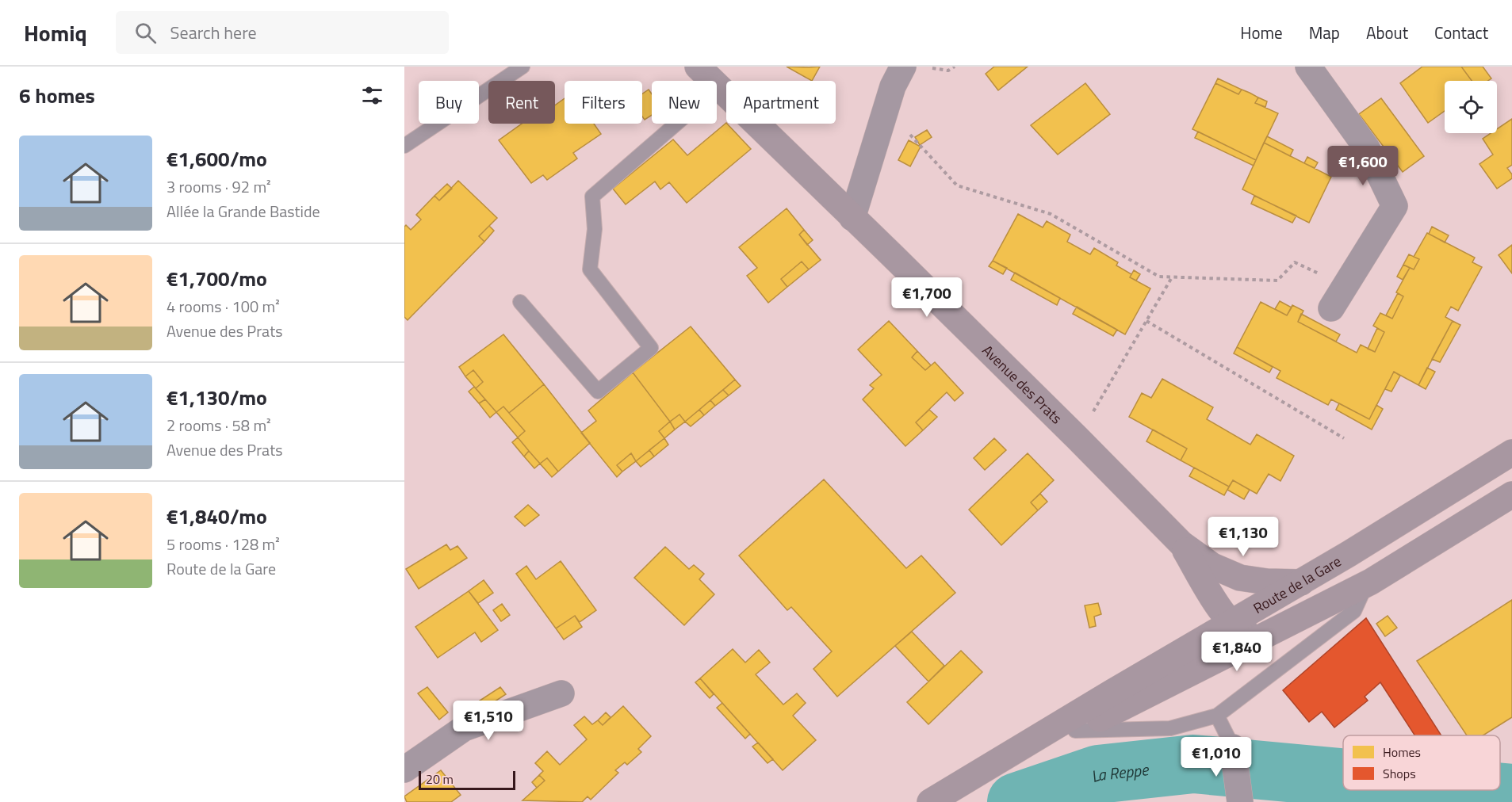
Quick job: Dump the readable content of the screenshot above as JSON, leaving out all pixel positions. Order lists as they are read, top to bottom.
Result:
{
  "streets": {
    "main road": ["Avenue des Prats", "Route de la Gare"]
  },
  "crossings": [
    ["Avenue des Prats", "Route de la Gare"]
  ],
  "water": ["La Reppe"],
  "legend": ["Homes", "Shops"],
  "scale_bar": "20 m",
  "page": {
    "header": "Homiq",
    "search": "Search here",
    "nav": [
      "Home",
      "Map",
      "About",
      "Contact"
    ],
    "heading": "6 homes",
    "chip": [
      "Buy",
      "Rent",
      "Filters",
      "New",
      "Apartment"
    ],
    "list": [
      {
        "name": "€1,600/mo",
        "note": "3 rooms · 92 m² · Allée la Grande Bastide"
      },
      {
        "name": "€1,700/mo",
        "note": "4 rooms · 100 m² · Avenue des Prats"
      },
      {
        "name": "€1,130/mo",
        "note": "2 rooms · 58 m² · Avenue des Prats"
      },
      {
        "name": "€1,840/mo",
        "note": "5 rooms · 128 m² · Route de la Gare"
      }
    ],
    "price": [
      "€1,600",
      "€1,700",
      "€1,130",
      "€1,840",
      "€1,510",
      "€1,010"
    ],
    "scale": "20 m"
  }
}
